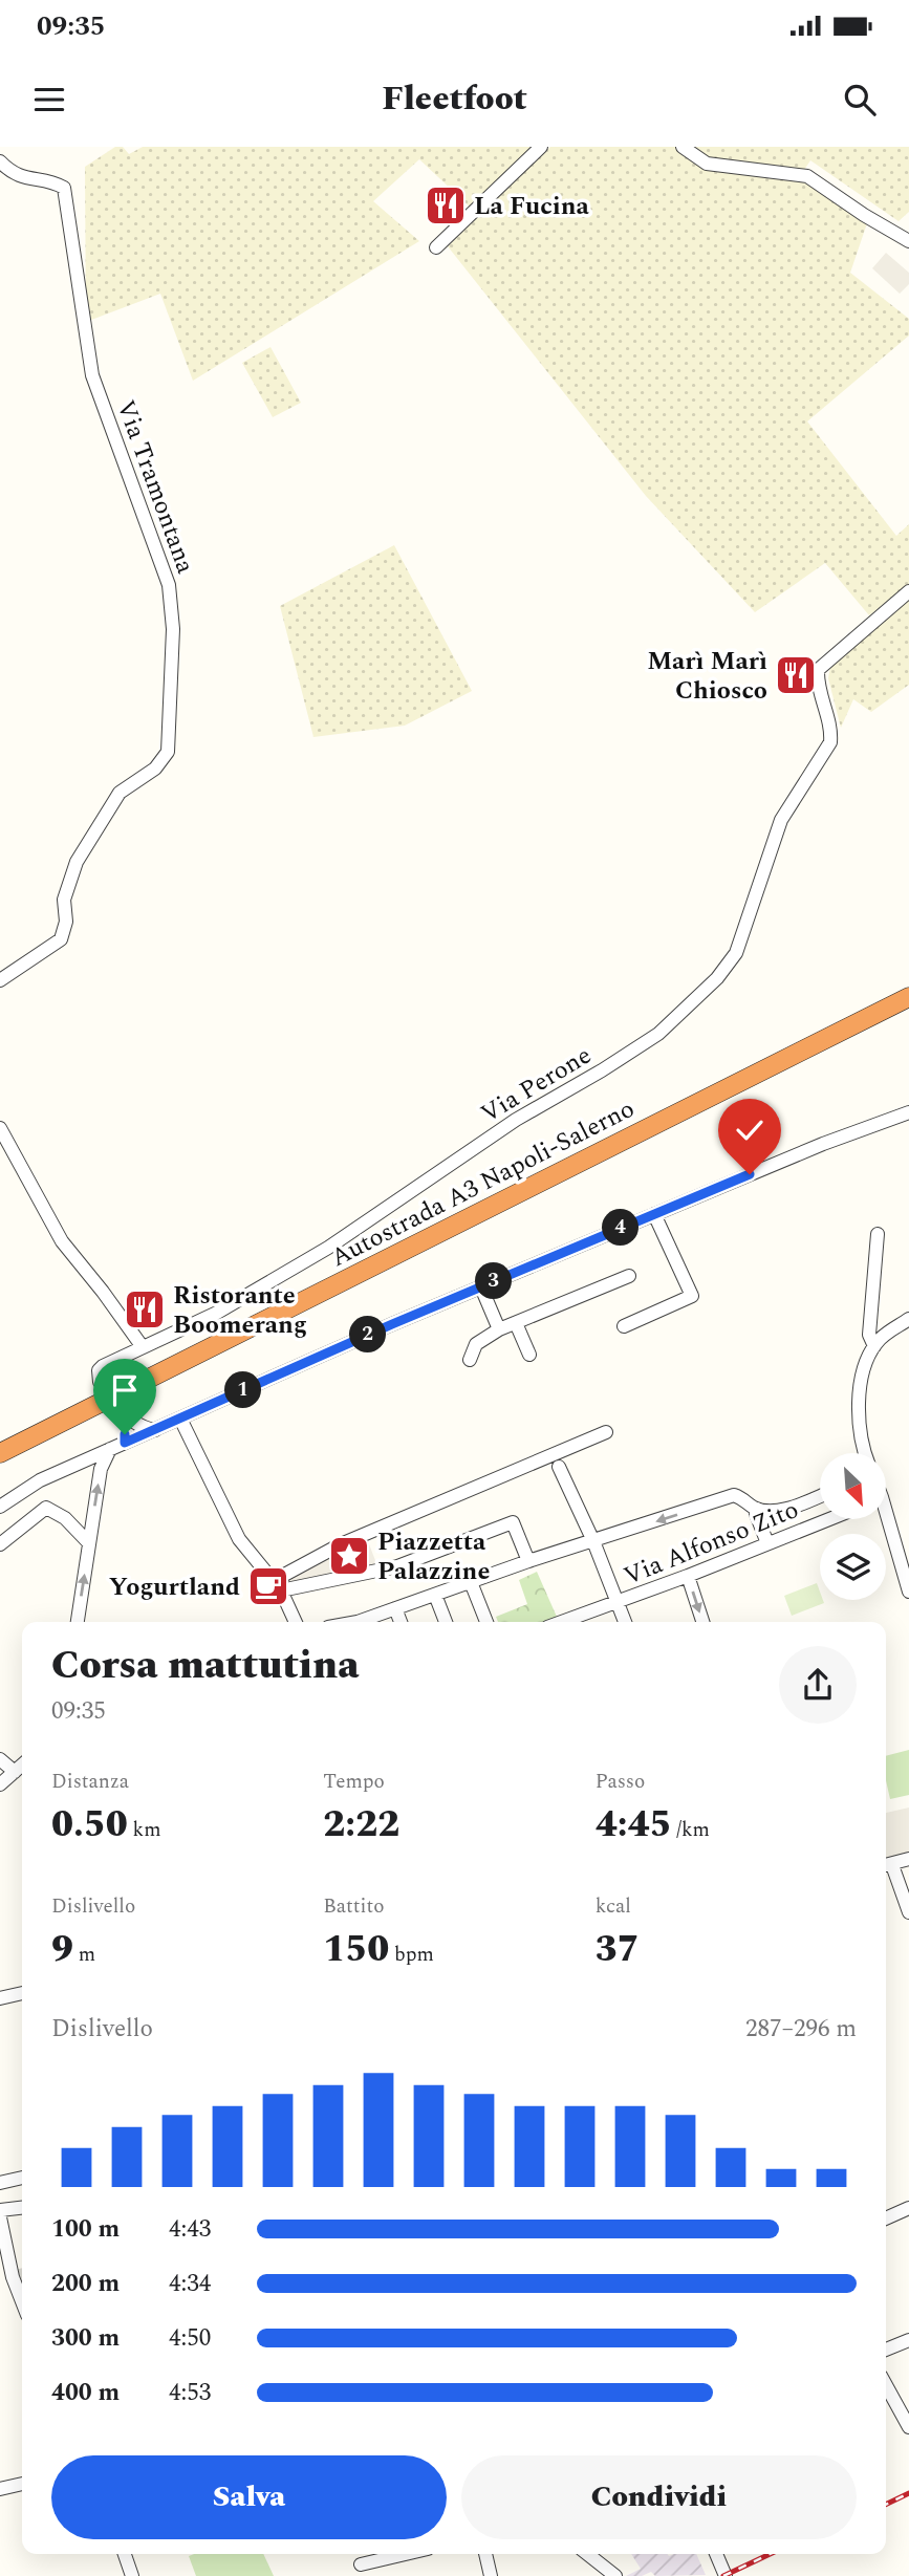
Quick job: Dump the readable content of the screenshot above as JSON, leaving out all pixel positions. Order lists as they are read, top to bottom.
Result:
{
  "streets": {
    "highway": ["Autostrada A3 Napoli-Salerno"],
    "street": ["Via Tramontana", "Via Perone", "Via Alfonso Zito"]
  },
  "places": {
    "restaurant": ["La Fucina", "Marì Marì Chiosco", "Ristorante Boomerang"],
    "place": ["Piazzetta Palazzine"],
    "cafe": ["Yogurtland"]
  },
  "north": "bottom right",
  "page": {
    "status": "09:35",
    "header": "Fleetfoot",
    "pins": [
      "4",
      "3",
      "2",
      "1"
    ],
    "heading": ["Corsa mattutina", "09:35"],
    "stats": [
      ["Distanza", "0.50 km"],
      ["Tempo", "2:22"],
      ["Passo", "4:45 /km"],
      ["Dislivello", "9 m"],
      ["Battito", "150 bpm"],
      ["kcal", "37"]
    ],
    "chart": ["Dislivello", "287–296 m"],
    "list": [
      {
        "name": "100 m",
        "note": "4:43"
      },
      {
        "name": "200 m",
        "note": "4:34"
      },
      {
        "name": "300 m",
        "note": "4:50"
      },
      {
        "name": "400 m",
        "note": "4:53"
      }
    ],
    "buttons": ["Salva", "Condividi"]
  }
}
